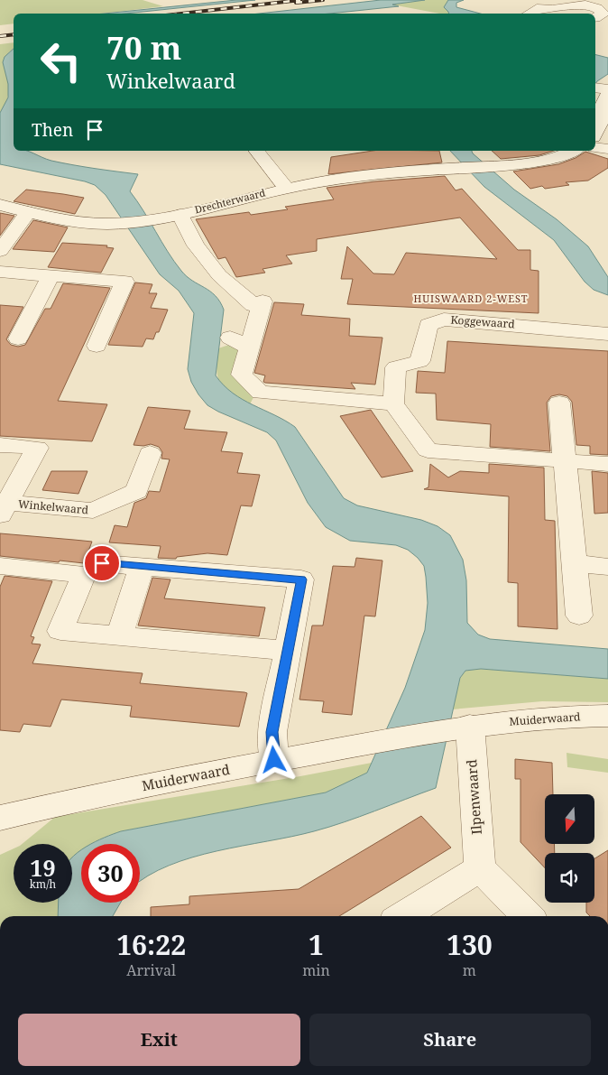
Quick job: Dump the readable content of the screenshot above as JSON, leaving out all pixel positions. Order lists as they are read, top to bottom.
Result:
{
  "streets": {
    "street": [
      "Drechterwaard",
      "Koggewaard",
      "Winkelwaard",
      "Muiderwaard",
      "Ilpenwaard"
    ]
  },
  "crossings": [
    ["Muiderwaard", "Ilpenwaard"]
  ],
  "districts": ["HUISWAARD 2-WEST"],
  "north": "bottom",
  "page": {
    "turn": ["70 m", "Winkelwaard"],
    "then": "Then",
    "speed": "19 km/h",
    "limit": "30",
    "eta": [
      "16:22",
      "Arrival",
      "1",
      "min",
      "130",
      "m"
    ],
    "buttons": ["Exit", "Share"]
  }
}
